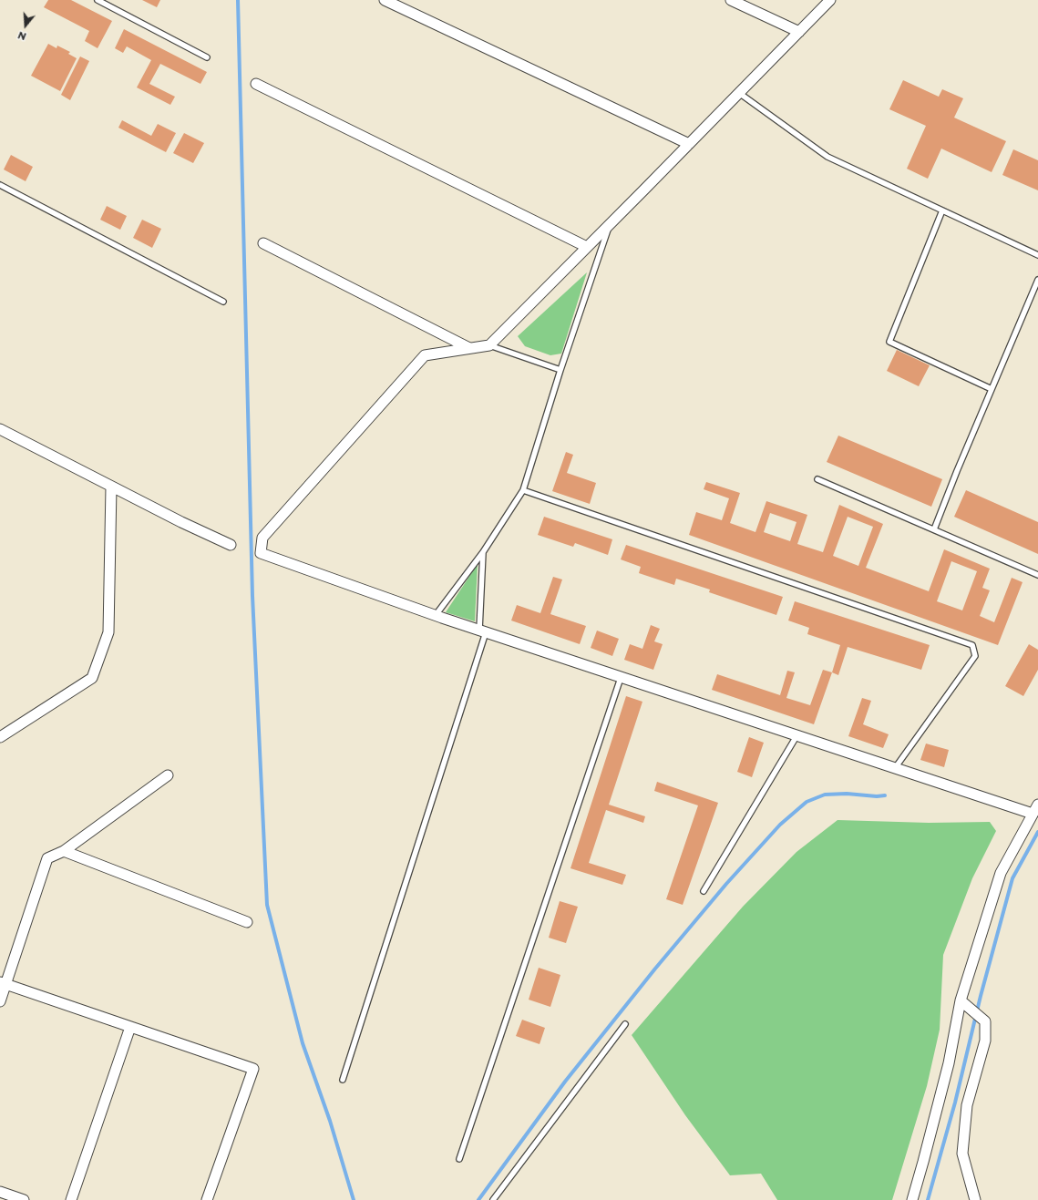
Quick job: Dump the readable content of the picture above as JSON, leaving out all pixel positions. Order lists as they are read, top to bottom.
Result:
{
  "north": "bottom"
}
